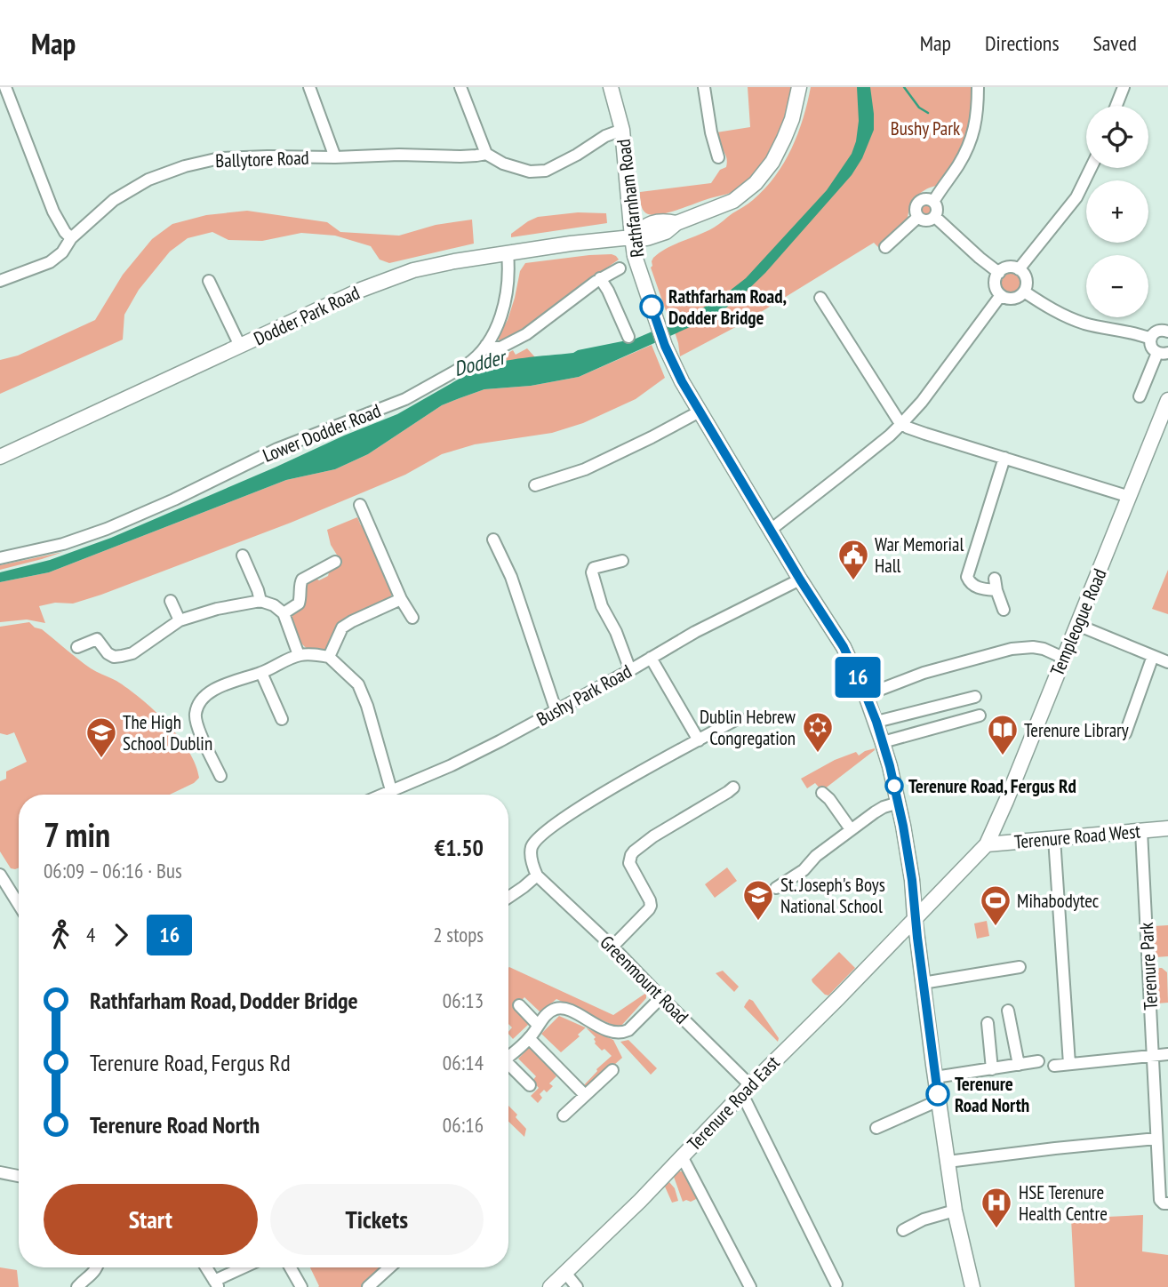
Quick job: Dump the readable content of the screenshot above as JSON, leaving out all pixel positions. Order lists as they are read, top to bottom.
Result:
{
  "streets": {
    "main road": [
      "Rathfarnham Road",
      "Dodder Park Road",
      "Templeogue Road",
      "Terenure Road West",
      "Terenure Road East"
    ],
    "street": [
      "Ballytore Road",
      "Lower Dodder Road",
      "Bushy Park Road",
      "Terenure Park",
      "Greenmount Road"
    ]
  },
  "crossings": [
    ["Rathfarnham Road", "Dodder Park Road"],
    ["Rathfarnham Road", "Bushy Park Road"],
    ["Rathfarnham Road", "Terenure Road East"],
    ["Templeogue Road", "Terenure Road West"],
    ["Templeogue Road", "Terenure Road East"],
    ["Terenure Road West", "Terenure Park"],
    ["Terenure Road West", "Terenure Road East"],
    ["Greenmount Road", "Terenure Road East"]
  ],
  "water": ["Dodder"],
  "parks": ["Bushy Park"],
  "places": {
    "other": ["Rathfarham Road, Dodder Bridge", "Terenure Road, Fergus Rd", "Terenure Road North"],
    "public building": ["War Memorial Hall"],
    "synagogue": ["Dublin Hebrew Congregation"],
    "library": ["Terenure Library"],
    "school or university": ["The High School Dublin", "St. Joseph's Boys National School"],
    "sports": ["Mihabodytec"],
    "hospital": ["HSE Terenure Health Centre"]
  },
  "lines": ["bus line 16"],
  "page": {
    "header": "Map",
    "nav": ["Map", "Directions", "Saved"],
    "on_map": "16",
    "map_buttons": ["+", "−"],
    "heading": ["7 min", "06:09 – 06:16 · Bus", "€1.50"],
    "legs": ["4", "16", "2 stops"],
    "list": [
      {
        "name": "Rathfarham Road, Dodder Bridge",
        "value": "06:13"
      },
      {
        "name": "Terenure Road, Fergus Rd",
        "value": "06:14"
      },
      {
        "name": "Terenure Road North",
        "value": "06:16"
      }
    ],
    "buttons": ["Start", "Tickets"]
  }
}
